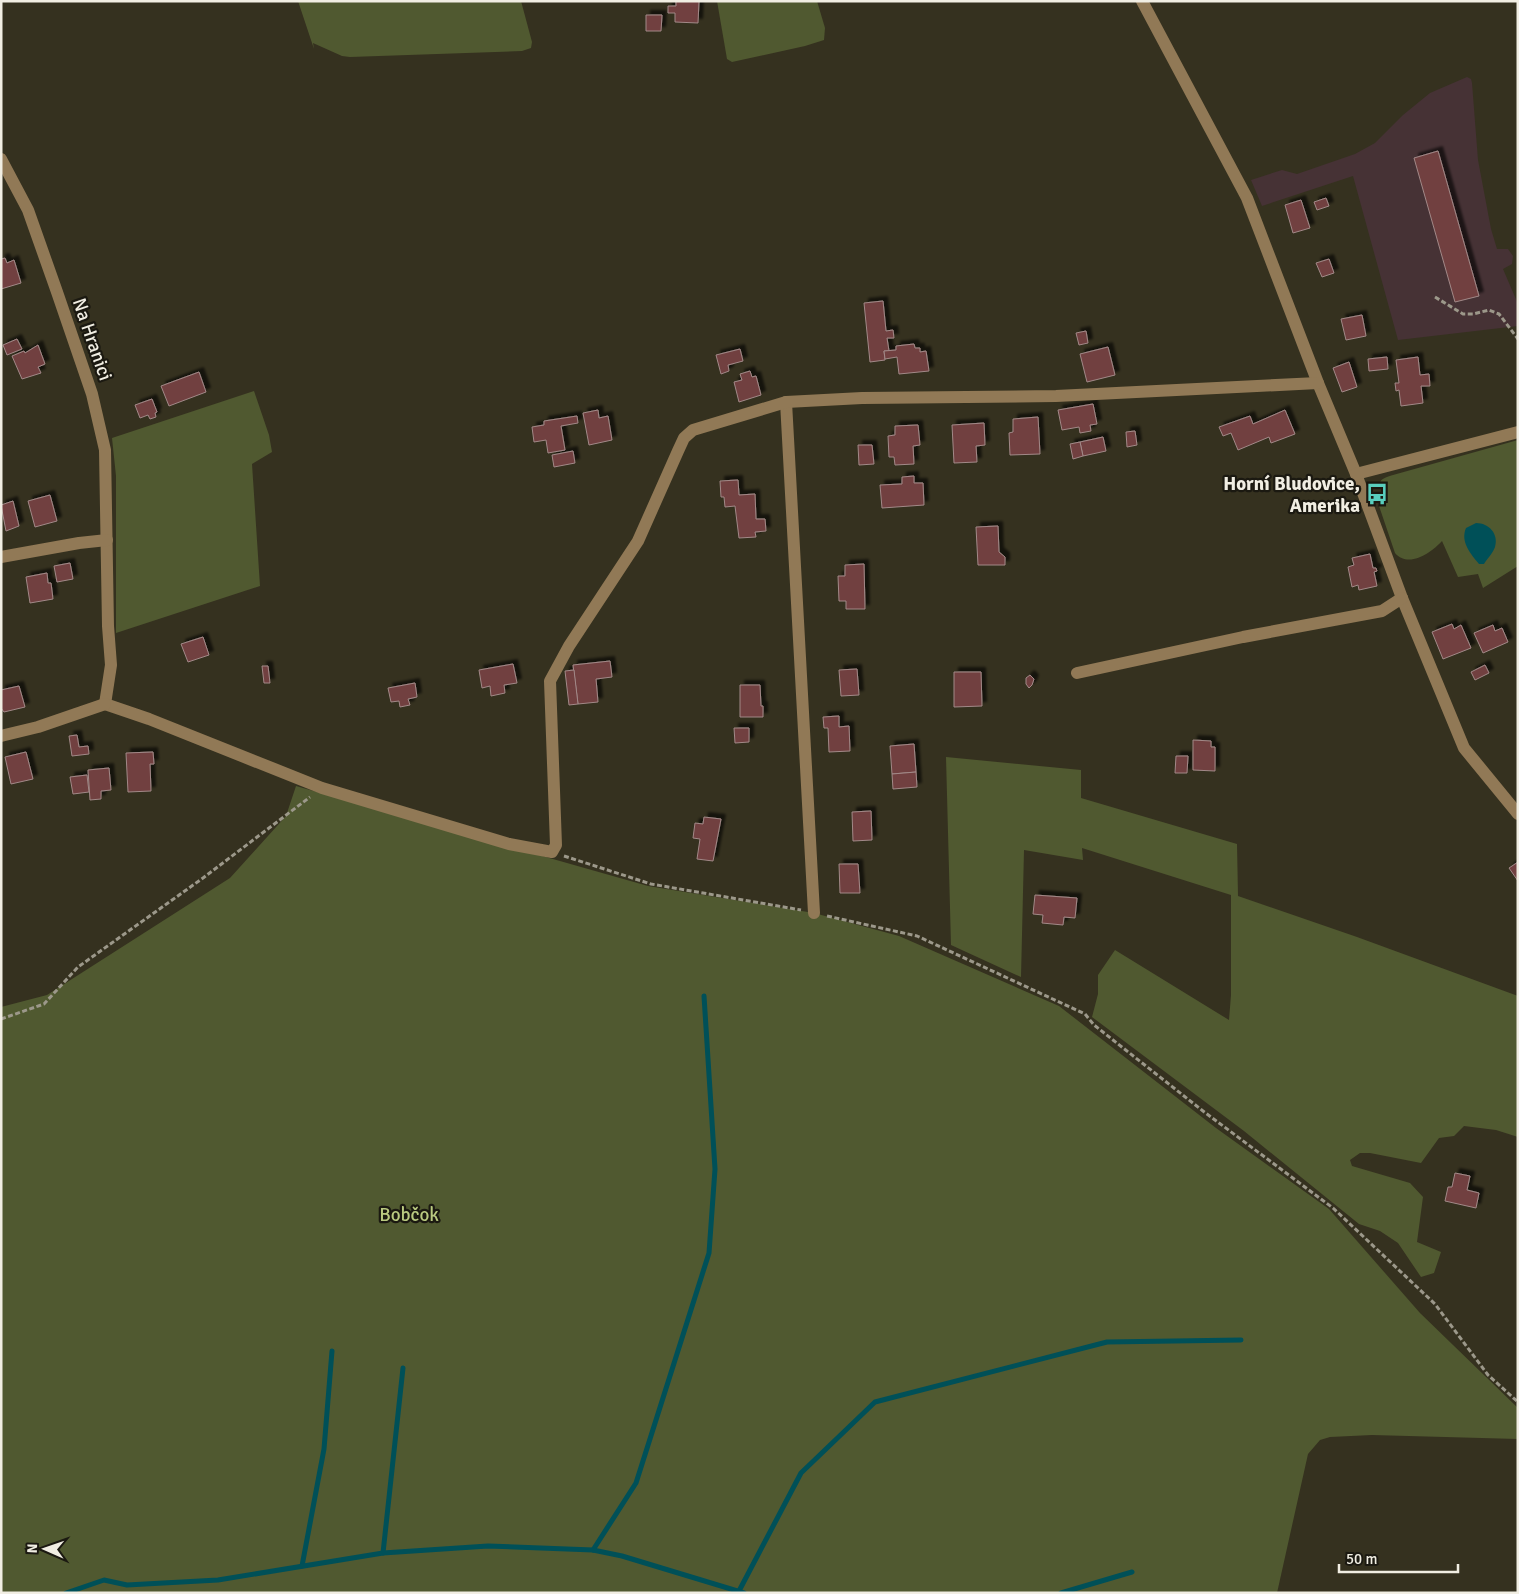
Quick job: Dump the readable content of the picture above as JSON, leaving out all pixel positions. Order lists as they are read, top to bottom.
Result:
{
  "streets": {
    "street": ["Na Hranici"]
  },
  "parks": ["Bobčok"],
  "places": {
    "bus stop": ["Horní Bludovice, Amerika"]
  },
  "scale_bar": "50 m",
  "north": "left"
}
